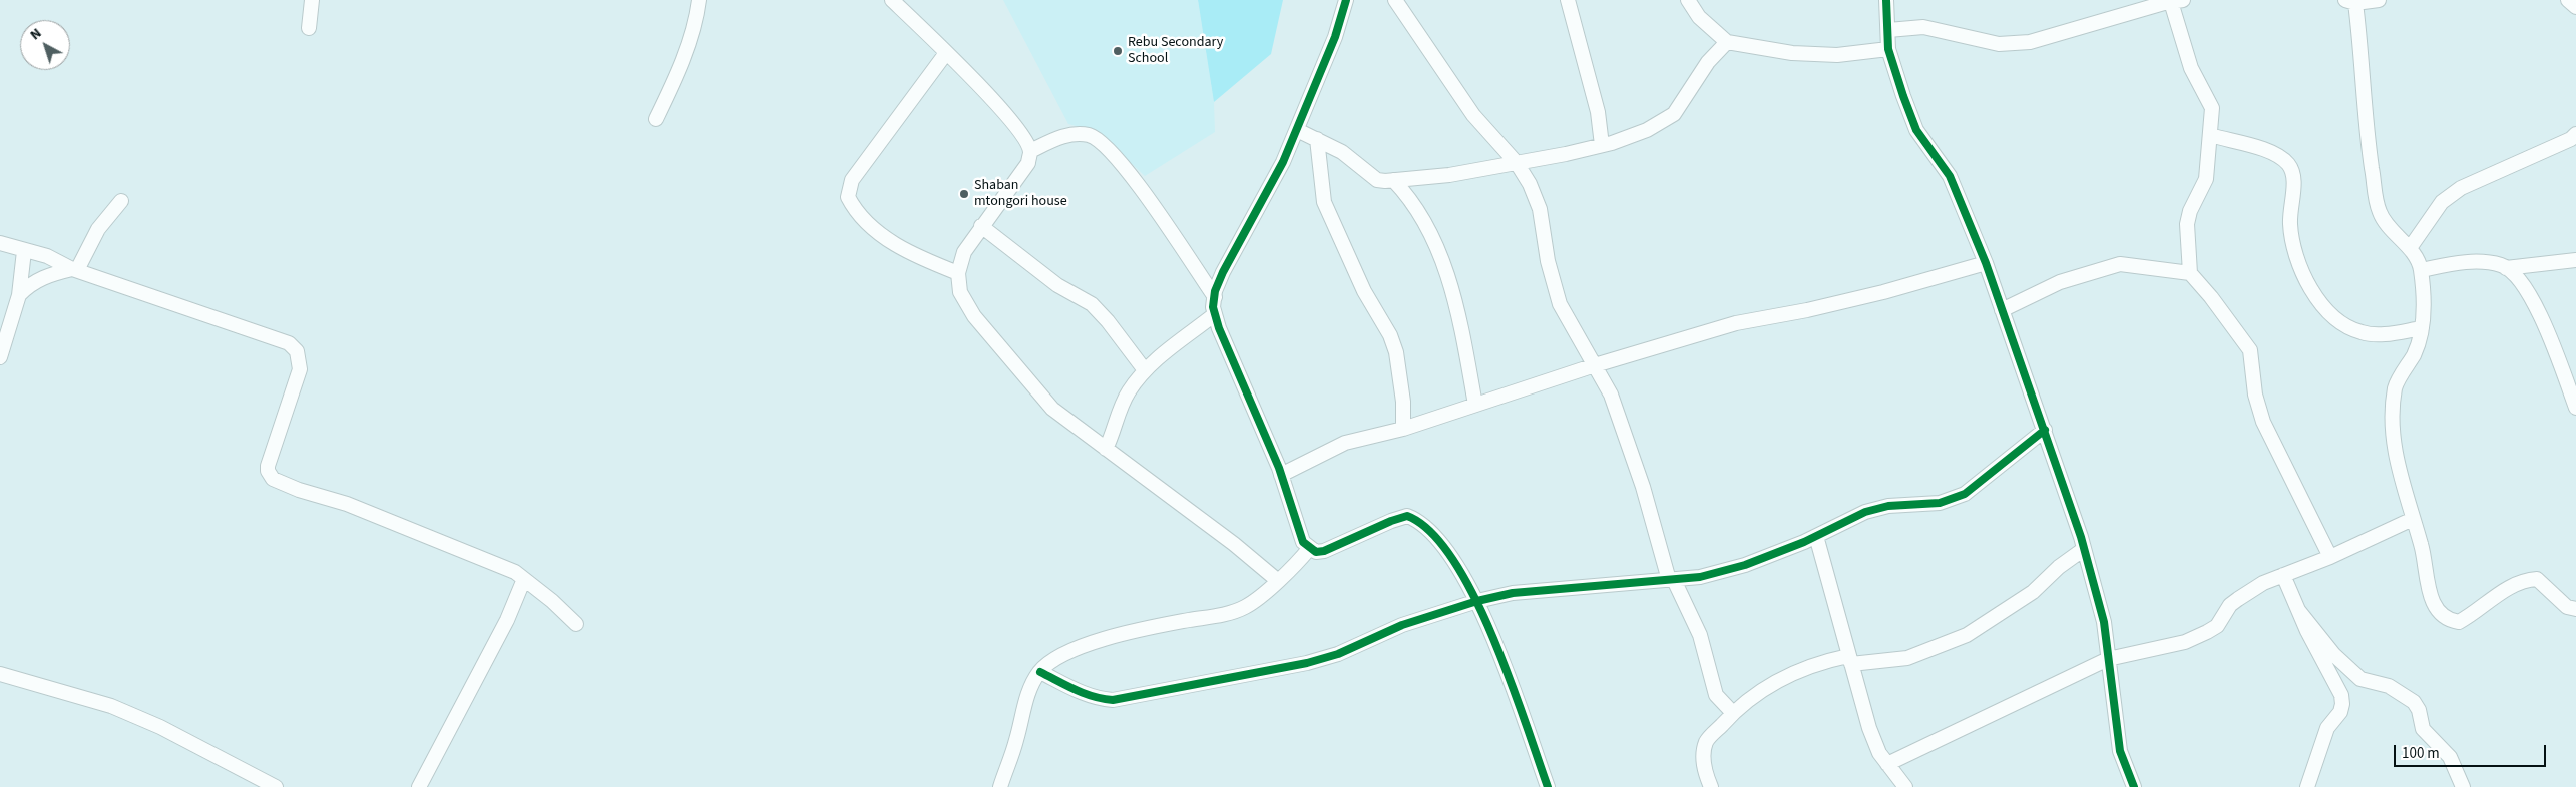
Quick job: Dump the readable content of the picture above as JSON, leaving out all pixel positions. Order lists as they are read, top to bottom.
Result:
{
  "places": ["Rebu Secondary School", "Shaban mtongori house"],
  "scale_bar": "100 m",
  "north": "top left"
}
